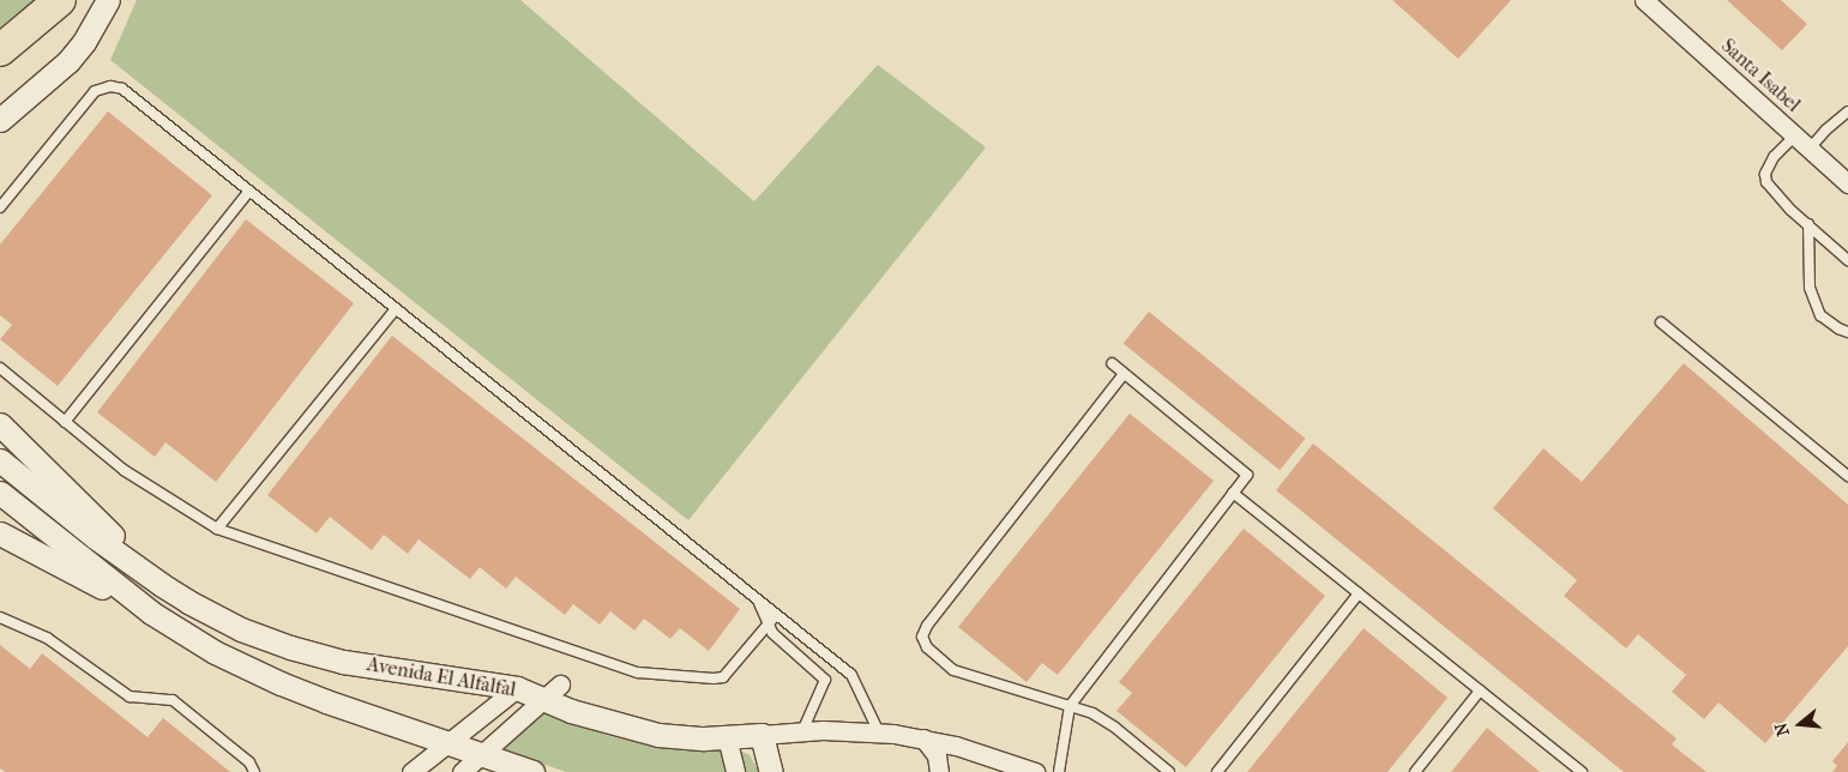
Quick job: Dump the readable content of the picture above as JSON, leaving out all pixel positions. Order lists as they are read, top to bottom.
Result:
{
  "streets": {
    "street": ["Santa Isabel", "Avenida El Alfalfal"]
  },
  "north": "left"
}
